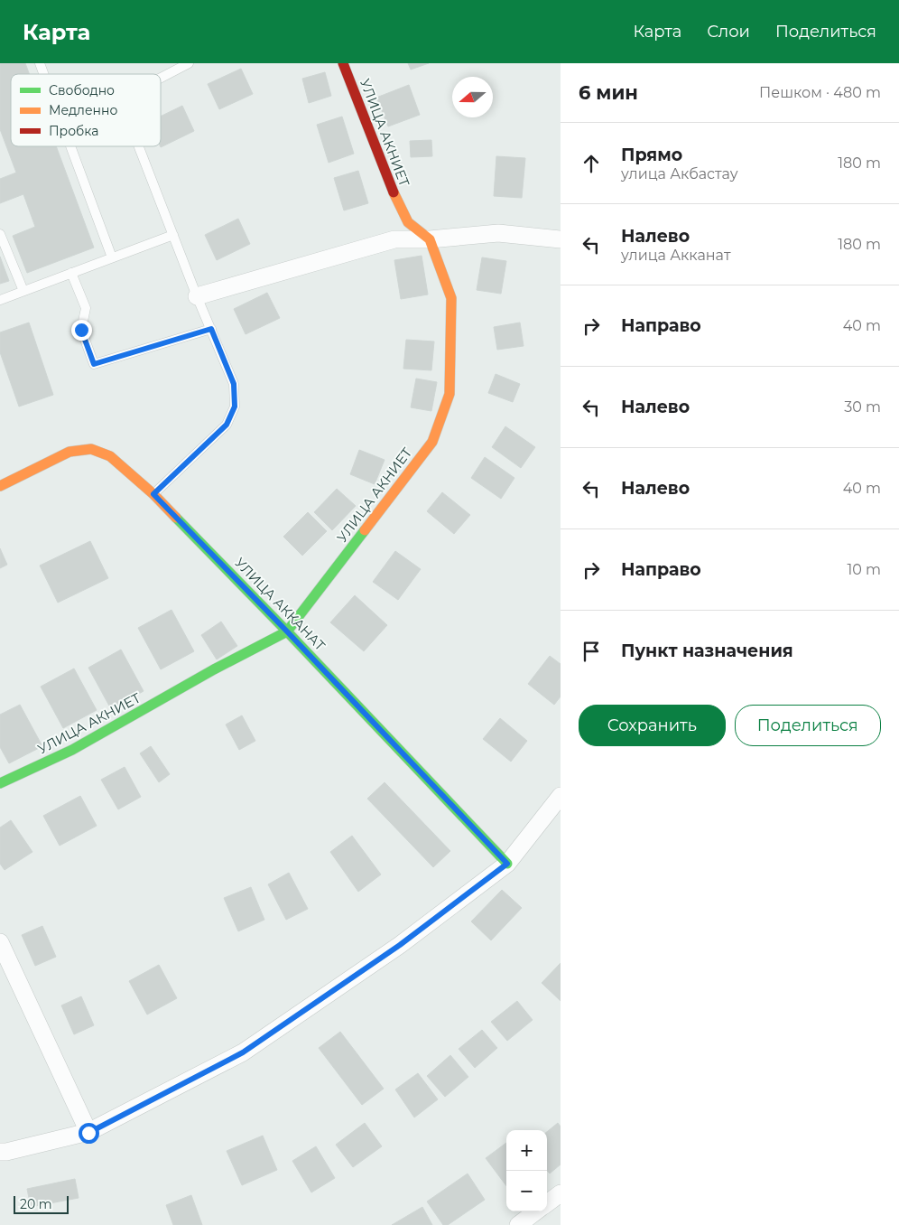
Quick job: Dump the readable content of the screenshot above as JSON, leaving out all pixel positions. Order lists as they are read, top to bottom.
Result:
{
  "streets": {
    "street": ["УЛИЦА АКНИЕТ", "УЛИЦА АККАНАТ"]
  },
  "crossings": [
    ["УЛИЦА АКНИЕТ", "УЛИЦА АККАНАТ"]
  ],
  "legend": ["Свободно", "Медленно", "Пробка"],
  "scale_bar": "20 m",
  "north": "left",
  "page": {
    "header": "Карта",
    "nav": ["Карта", "Слои", "Поделиться"],
    "heading": ["6 мин", "Пешком · 480 m"],
    "list": [
      ["Прямо", "улица Акбастау", "180 m"],
      ["Налево", "улица Акканат", "180 m"],
      ["Направо", "40 m"],
      ["Налево", "30 m"],
      ["Налево", "40 m"],
      ["Направо", "10 m"],
      "Пункт назначения"
    ],
    "buttons": ["Сохранить", "Поделиться"],
    "map_buttons": ["+", "−"],
    "scale": "20 m"
  }
}
